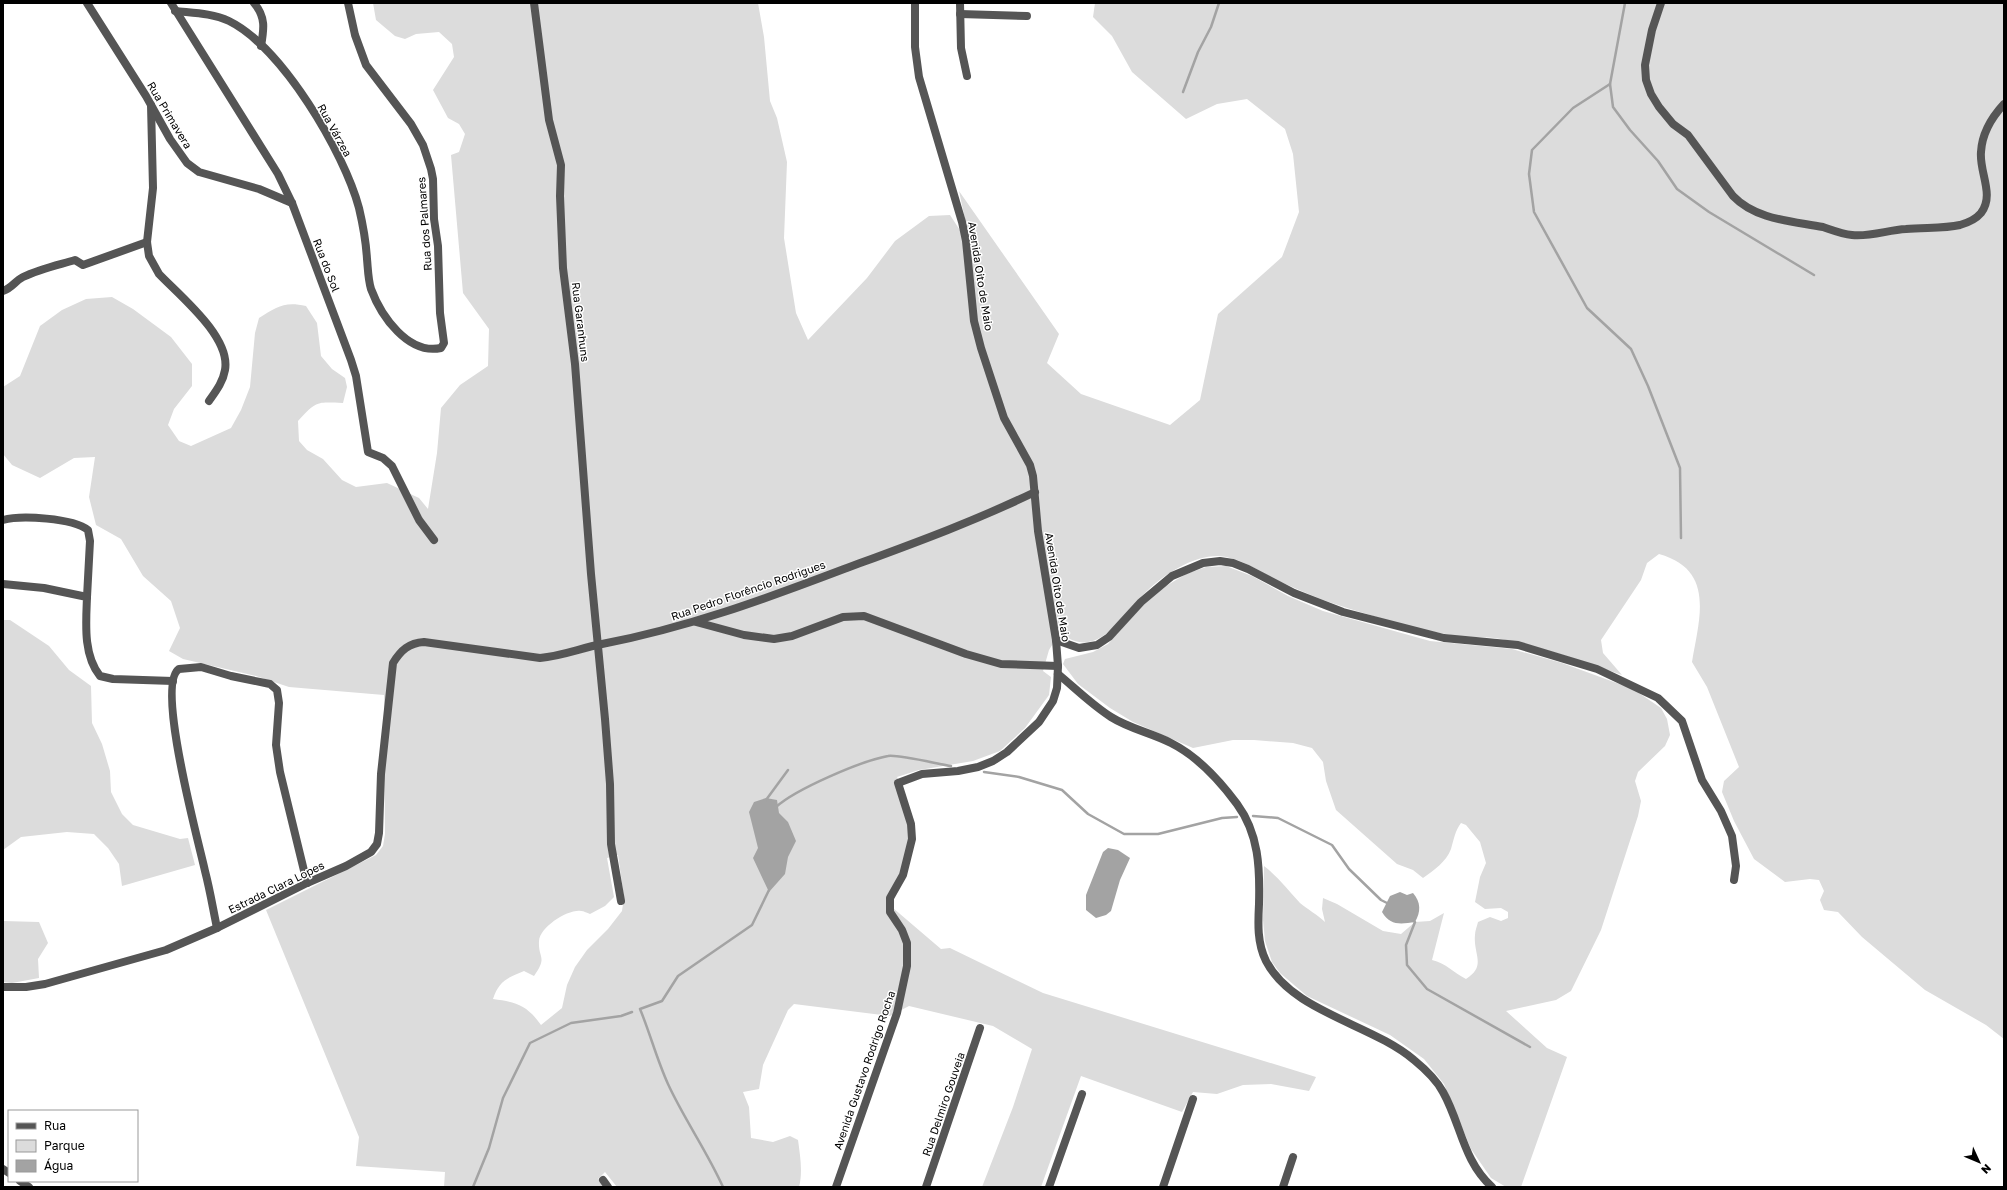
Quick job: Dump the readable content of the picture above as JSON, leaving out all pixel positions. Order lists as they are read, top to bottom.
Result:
{
  "streets": {
    "street": [
      "Rua Primavera",
      "Rua Várzea",
      "Rua dos Palmares",
      "Rua do Sol",
      "Avenida Oito de Maio",
      "Rua Garanhuns",
      "Rua Pedro Florêncio Rodrigues",
      "Estrada Clara Lopes",
      "Avenida Gustavo Rodrigo Rocha",
      "Rua Delmiro Gouveia"
    ]
  },
  "crossings": [
    ["Rua Primavera", "Rua do Sol"],
    ["Rua Várzea", "Rua dos Palmares"],
    ["Rua Várzea", "Rua do Sol"],
    ["Avenida Oito de Maio", "Rua Pedro Florêncio Rodrigues"],
    ["Avenida Oito de Maio", "Avenida Gustavo Rodrigo Rocha"],
    ["Rua Garanhuns", "Rua Pedro Florêncio Rodrigues"],
    ["Rua Pedro Florêncio Rodrigues", "Estrada Clara Lopes"]
  ],
  "legend": ["Rua", "Parque", "Água"],
  "north": "bottom right"
}
